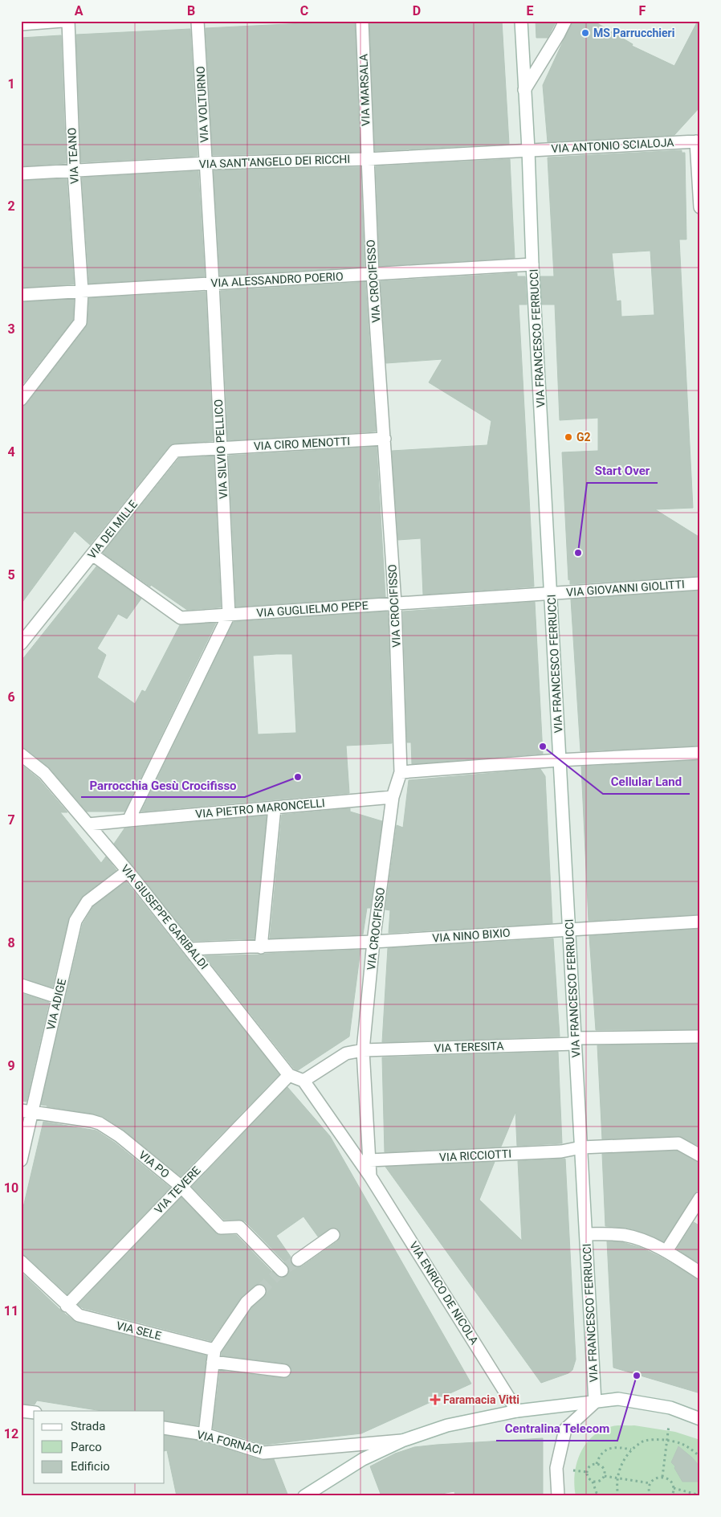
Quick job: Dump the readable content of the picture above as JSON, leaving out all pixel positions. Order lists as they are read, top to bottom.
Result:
{
  "streets": {
    "street": [
      "VIA MARSALA",
      "VIA VOLTURNO",
      "VIA ANTONIO SCIALOJA",
      "VIA TEANO",
      "VIA SANT'ANGELO DEI RICCHI",
      "VIA ALESSANDRO POERIO",
      "VIA CROCIFISSO",
      "VIA FRANCESCO FERRUCCI",
      "VIA CIRO MENOTTI",
      "VIA SILVIO PELLICO",
      "VIA DEI MILLE",
      "VIA GIOVANNI GIOLITTI",
      "VIA GUGLIELMO PEPE",
      "VIA PIETRO MARONCELLI",
      "VIA GIUSEPPE GARIBALDI",
      "VIA NINO BIXIO",
      "VIA ADIGE",
      "VIA TERESITA",
      "VIA RICCIOTTI",
      "VIA PO",
      "VIA TEVERE",
      "VIA ENRICO DE NICOLA",
      "VIA SELE",
      "VIA FORNACI"
    ]
  },
  "crossings": [
    ["VIA MARSALA", "VIA SANT'ANGELO DEI RICCHI"],
    ["VIA MARSALA", "VIA CROCIFISSO"],
    ["VIA VOLTURNO", "VIA SANT'ANGELO DEI RICCHI"],
    ["VIA VOLTURNO", "VIA ALESSANDRO POERIO"],
    ["VIA VOLTURNO", "VIA SILVIO PELLICO"],
    ["VIA ANTONIO SCIALOJA", "VIA SANT'ANGELO DEI RICCHI"],
    ["VIA ANTONIO SCIALOJA", "VIA FRANCESCO FERRUCCI"],
    ["VIA TEANO", "VIA SANT'ANGELO DEI RICCHI"],
    ["VIA TEANO", "VIA ALESSANDRO POERIO"],
    ["VIA SANT'ANGELO DEI RICCHI", "VIA CROCIFISSO"],
    ["VIA SANT'ANGELO DEI RICCHI", "VIA FRANCESCO FERRUCCI"],
    ["VIA ALESSANDRO POERIO", "VIA CROCIFISSO"],
    ["VIA ALESSANDRO POERIO", "VIA FRANCESCO FERRUCCI"],
    ["VIA ALESSANDRO POERIO", "VIA SILVIO PELLICO"],
    ["VIA CROCIFISSO", "VIA CIRO MENOTTI"],
    ["VIA CROCIFISSO", "VIA GUGLIELMO PEPE"],
    ["VIA CROCIFISSO", "VIA PIETRO MARONCELLI"],
    ["VIA CROCIFISSO", "VIA NINO BIXIO"],
    ["VIA CROCIFISSO", "VIA TERESITA"],
    ["VIA CROCIFISSO", "VIA RICCIOTTI"],
    ["VIA CROCIFISSO", "VIA ENRICO DE NICOLA"],
    ["VIA FRANCESCO FERRUCCI", "VIA GIOVANNI GIOLITTI"],
    ["VIA FRANCESCO FERRUCCI", "VIA GUGLIELMO PEPE"],
    ["VIA FRANCESCO FERRUCCI", "VIA NINO BIXIO"],
    ["VIA FRANCESCO FERRUCCI", "VIA TERESITA"],
    ["VIA FRANCESCO FERRUCCI", "VIA RICCIOTTI"],
    ["VIA CIRO MENOTTI", "VIA SILVIO PELLICO"],
    ["VIA CIRO MENOTTI", "VIA DEI MILLE"],
    ["VIA SILVIO PELLICO", "VIA DEI MILLE"],
    ["VIA SILVIO PELLICO", "VIA GUGLIELMO PEPE"],
    ["VIA DEI MILLE", "VIA GUGLIELMO PEPE"],
    ["VIA GIOVANNI GIOLITTI", "VIA GUGLIELMO PEPE"],
    ["VIA PIETRO MARONCELLI", "VIA GIUSEPPE GARIBALDI"],
    ["VIA GIUSEPPE GARIBALDI", "VIA NINO BIXIO"],
    ["VIA GIUSEPPE GARIBALDI", "VIA ADIGE"],
    ["VIA GIUSEPPE GARIBALDI", "VIA TEVERE"],
    ["VIA ADIGE", "VIA PO"],
    ["VIA TERESITA", "VIA ENRICO DE NICOLA"],
    ["VIA PO", "VIA TEVERE"],
    ["VIA TEVERE", "VIA SELE"]
  ],
  "places": {
    "other": [
      "MS Parrucchieri",
      "G2",
      "Start Over",
      "Cellular Land",
      "Parrocchia Gesù Crocifisso",
      "Centralina Telecom"
    ],
    "health": ["Faramacia Vitti"]
  },
  "legend": ["Strada", "Parco", "Edificio"],
  "grid": {
    "columns": [
      "A",
      "B",
      "C",
      "D",
      "E",
      "F"
    ],
    "rows": [
      "1",
      "2",
      "3",
      "4",
      "5",
      "6",
      "7",
      "8",
      "9",
      "10",
      "11",
      "12"
    ]
  }
}
